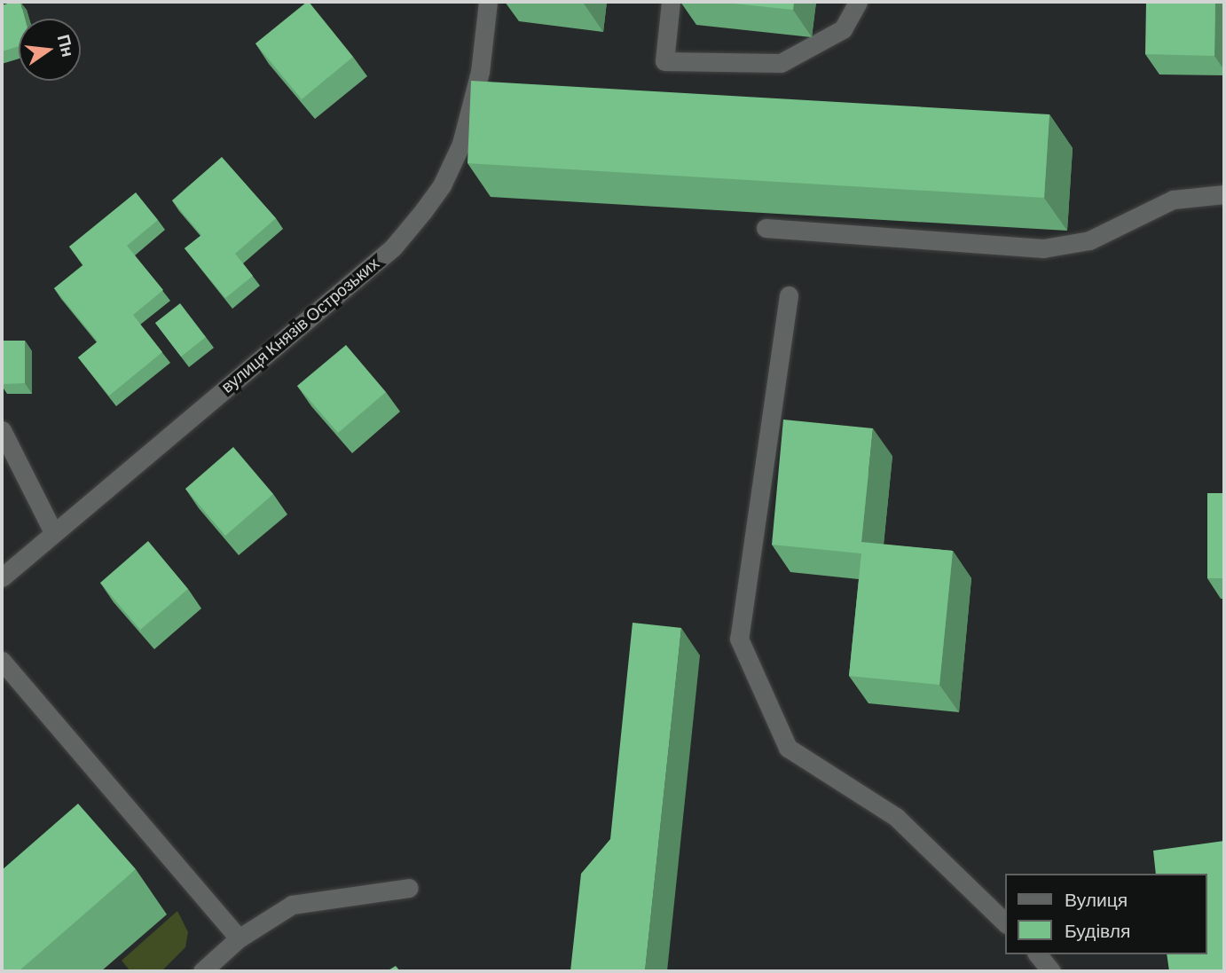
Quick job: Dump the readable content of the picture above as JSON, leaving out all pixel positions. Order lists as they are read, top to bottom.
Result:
{
  "streets": {
    "street": ["вулиця Князів Острозьких"]
  },
  "legend": ["Вулиця", "Будівля"],
  "north": "right"
}
